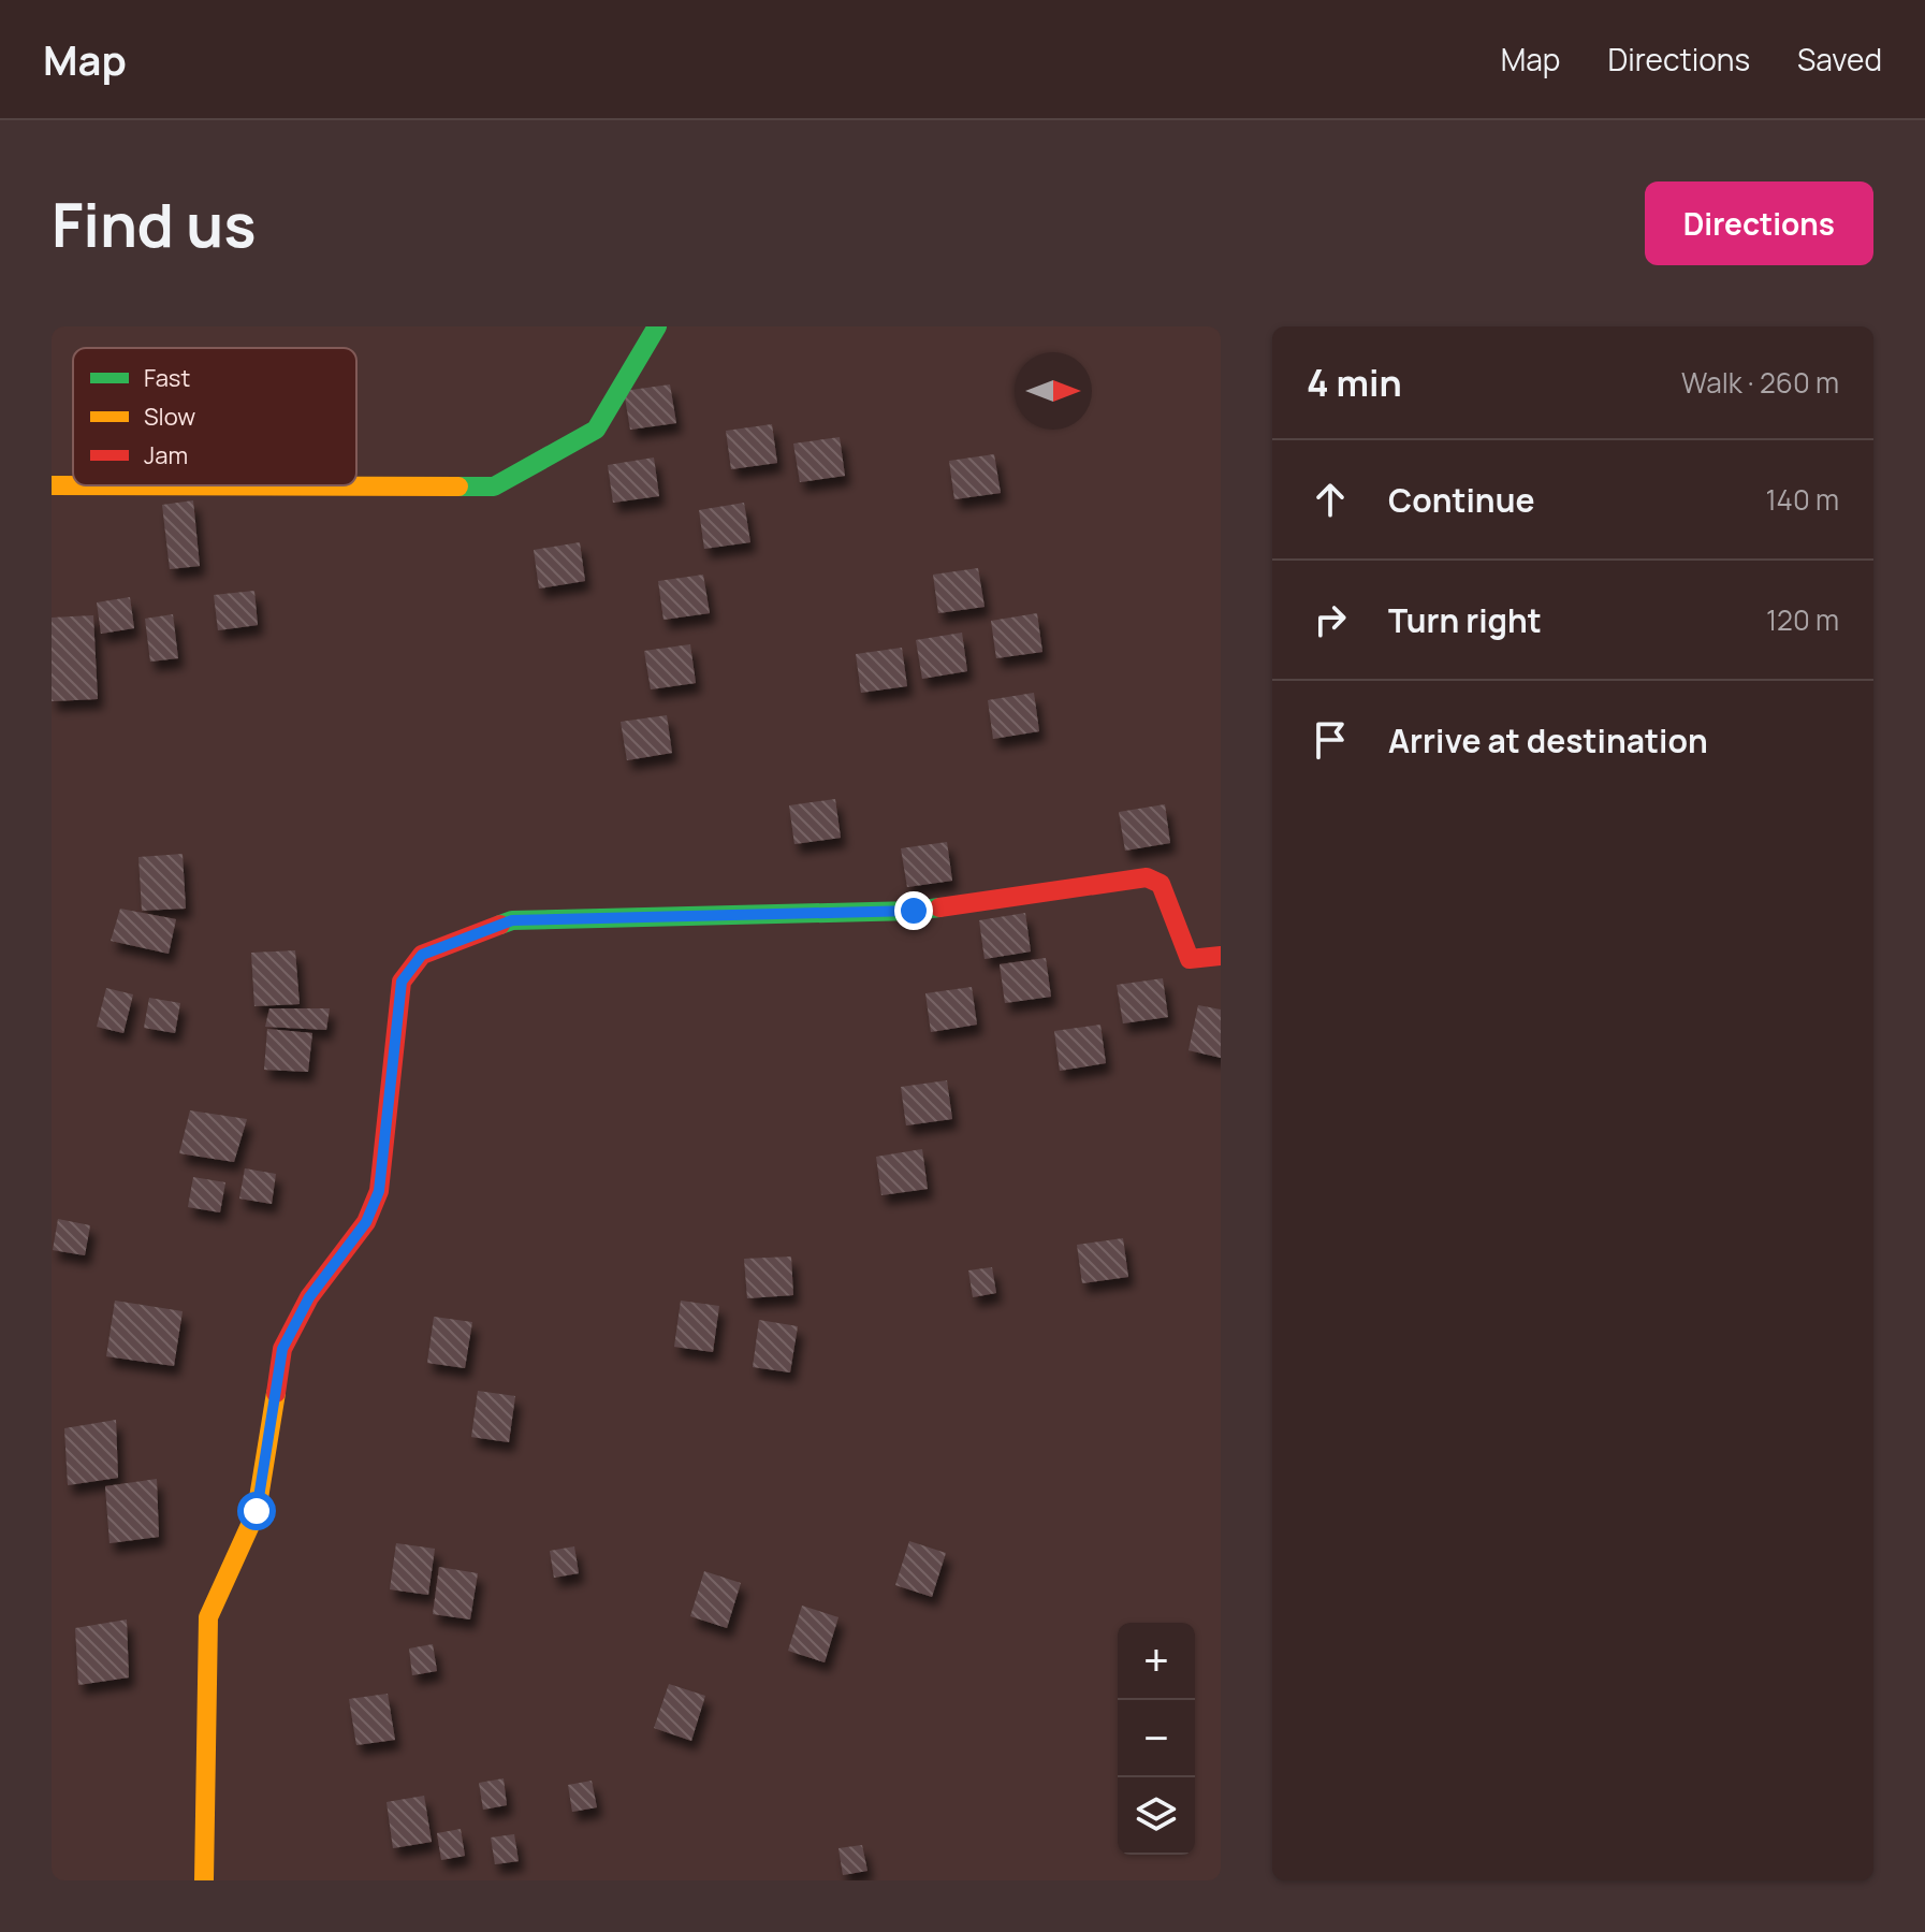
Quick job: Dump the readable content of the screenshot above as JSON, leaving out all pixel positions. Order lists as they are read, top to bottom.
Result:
{
  "legend": ["Fast", "Slow", "Jam"],
  "north": "right",
  "page": {
    "header": "Map",
    "nav": ["Map", "Directions", "Saved"],
    "buttons": "Directions",
    "title": "Find us",
    "heading": ["4 min", "Walk · 260 m"],
    "list": [
      ["Continue", "140 m"],
      ["Turn right", "120 m"],
      "Arrive at destination"
    ],
    "map_buttons": ["+", "−"]
  }
}
